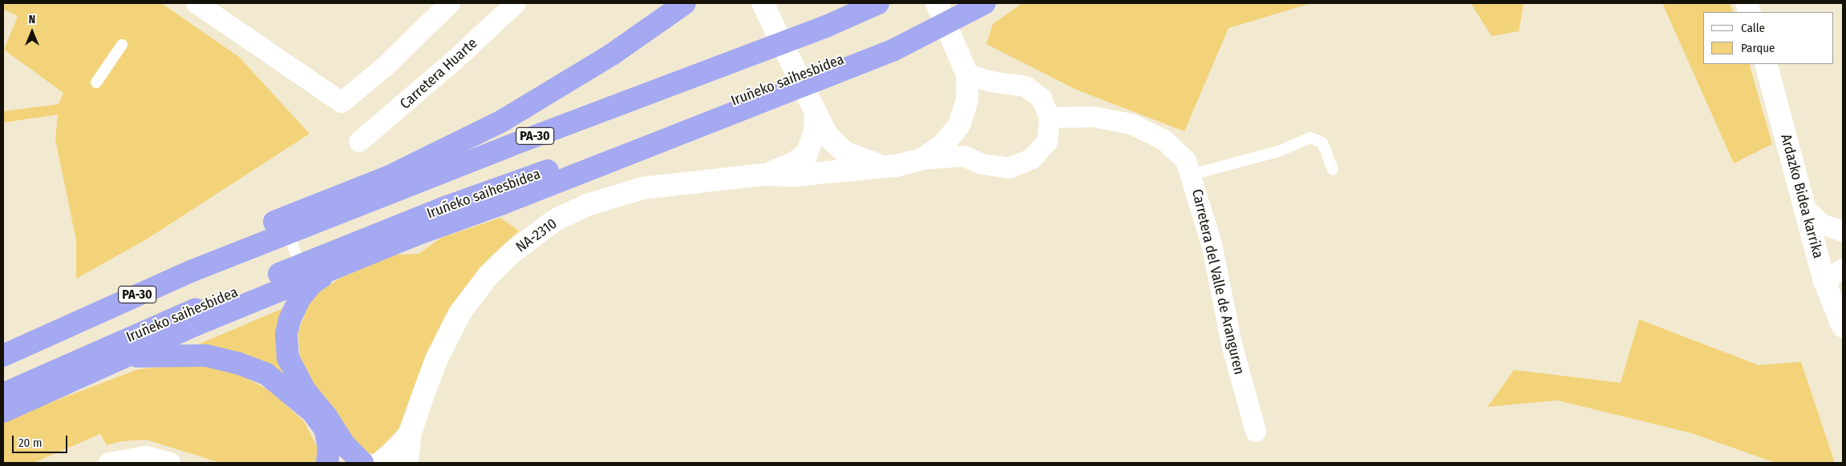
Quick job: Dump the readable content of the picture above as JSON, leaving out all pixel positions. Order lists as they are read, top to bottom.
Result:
{
  "streets": {
    "highway": ["Iruñeko saihesbidea", "PA-30"],
    "street": [
      "Carretera Huarte",
      "Ardazko Bidea karrika",
      "NA-2310",
      "Carretera del Valle de Aranguren"
    ]
  },
  "legend": ["Calle", "Parque"],
  "scale_bar": "20 m",
  "north": "top"
}
